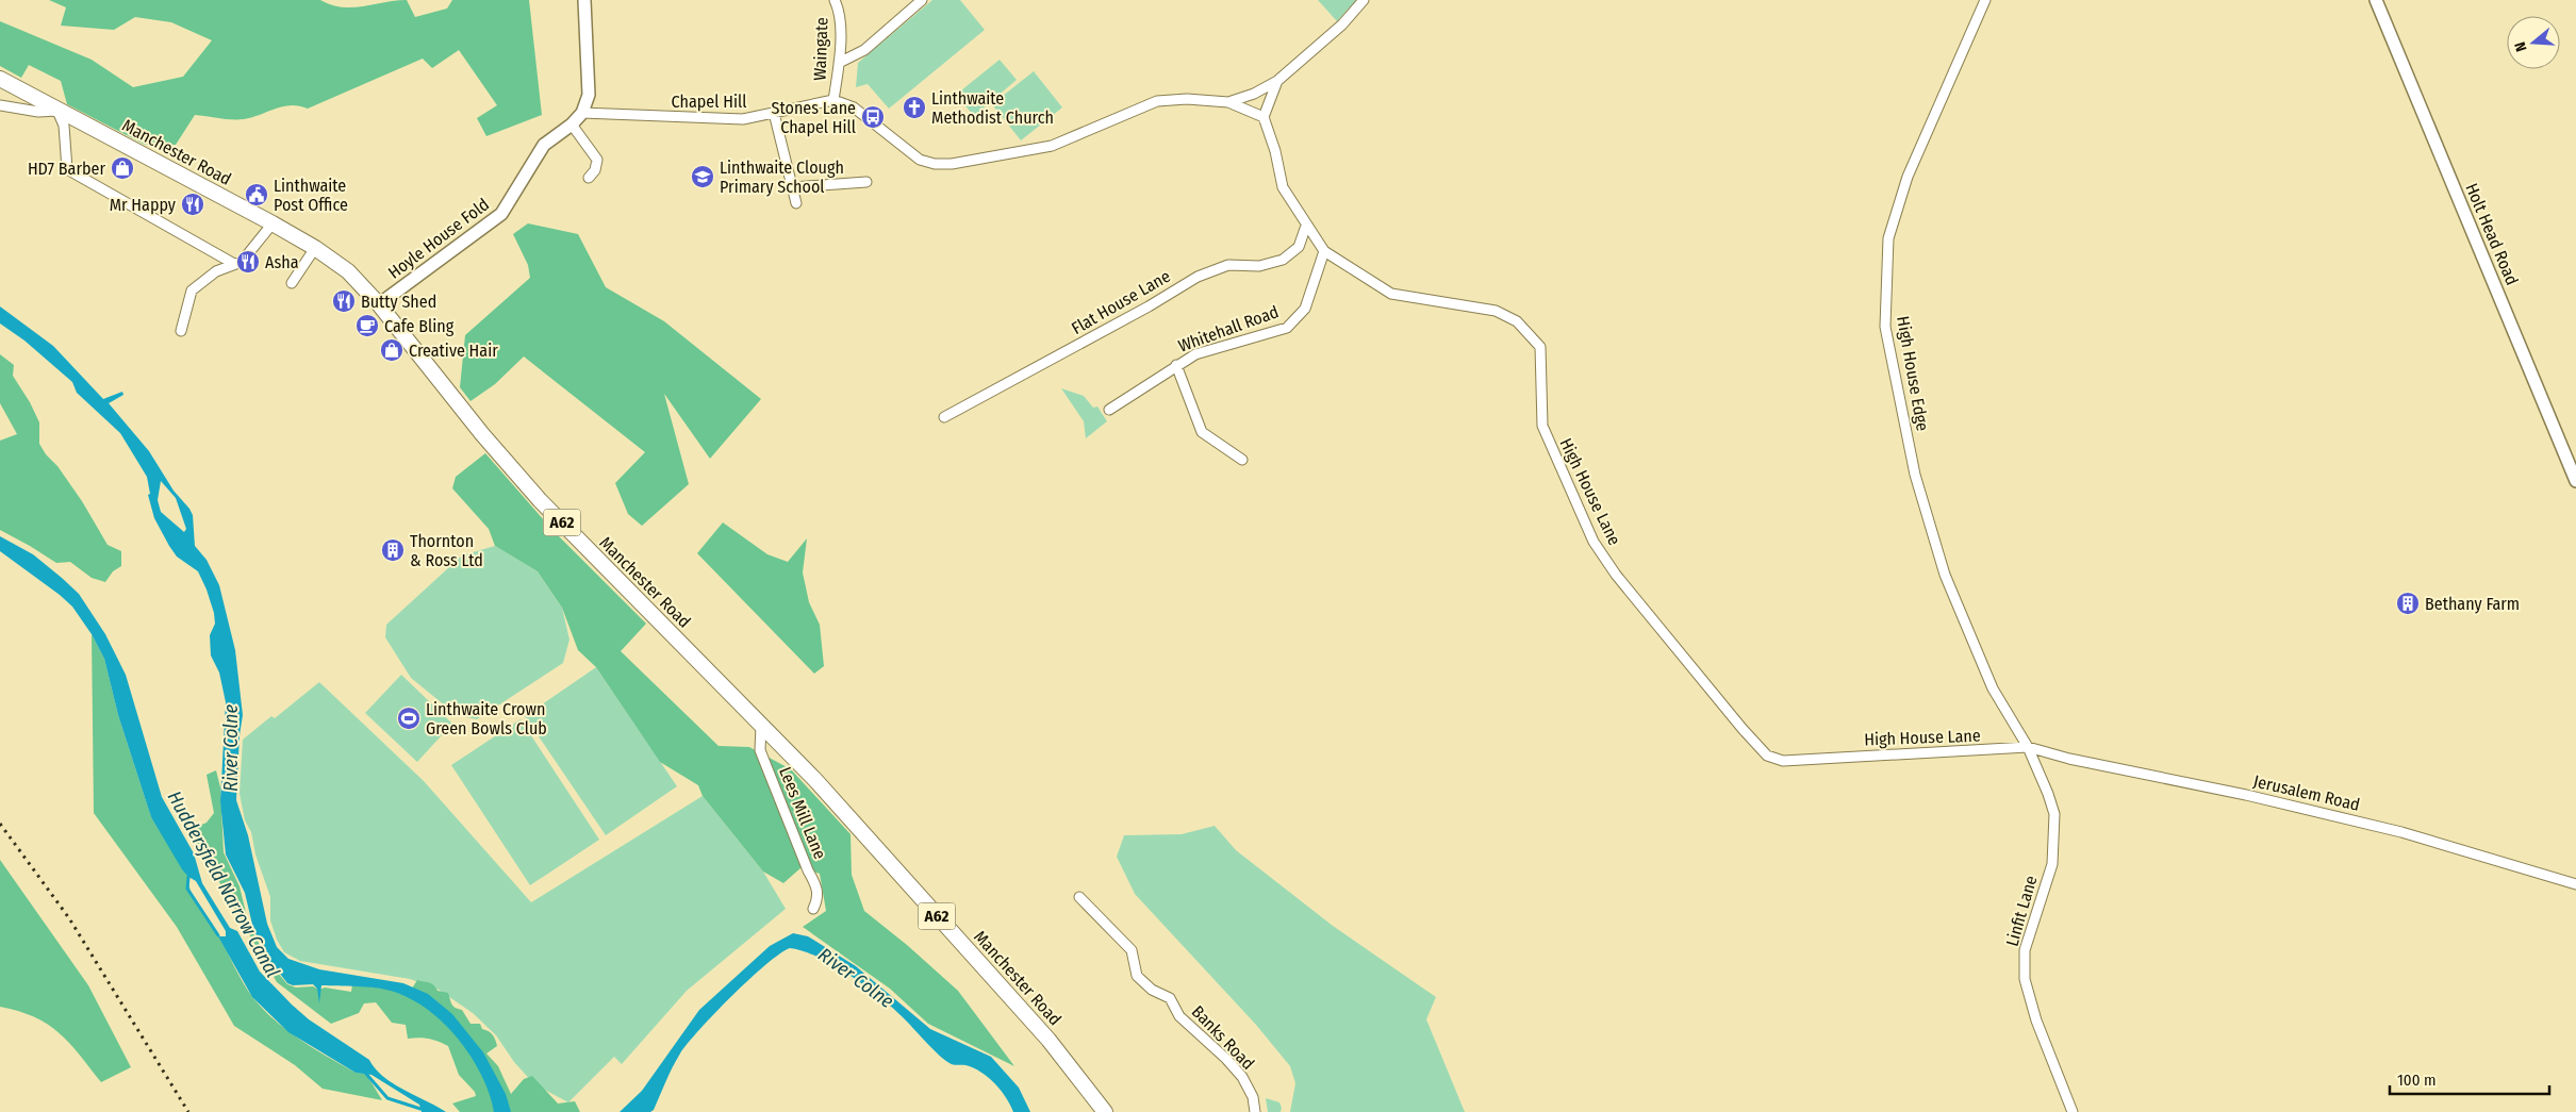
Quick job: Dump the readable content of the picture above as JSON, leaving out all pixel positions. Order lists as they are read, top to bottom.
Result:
{
  "streets": {
    "main road": ["Manchester Road", "A62"],
    "street": [
      "Waingate",
      "Chapel Hill",
      "Holt Head Road",
      "Hoyle House Fold",
      "Flat House Lane",
      "Whitehall Road",
      "High House Edge",
      "High House Lane",
      "Jerusalem Road",
      "Lees Mill Lane",
      "Linfit Lane",
      "Banks Road"
    ]
  },
  "crossings": [
    ["Waingate", "Chapel Hill"],
    ["Chapel Hill", "Hoyle House Fold"],
    ["Manchester Road", "Hoyle House Fold"],
    ["Manchester Road", "Lees Mill Lane"],
    ["Flat House Lane", "High House Lane"],
    ["Whitehall Road", "High House Lane"],
    ["High House Edge", "High House Lane"],
    ["High House Edge", "Jerusalem Road"],
    ["High House Edge", "Linfit Lane"],
    ["High House Lane", "Jerusalem Road"],
    ["High House Lane", "Linfit Lane"],
    ["Jerusalem Road", "Linfit Lane"]
  ],
  "water": ["River Colne", "Huddersfield Narrow Canal"],
  "places": {
    "church": ["Linthwaite Methodist Church"],
    "bus stop": ["Stones Lane Chapel Hill"],
    "shop": ["HD7 Barber", "Creative Hair"],
    "school or university": ["Linthwaite Clough Primary School"],
    "public building": ["Linthwaite Post Office"],
    "restaurant": ["Mr Happy", "Asha", "Butty Shed"],
    "cafe": ["Cafe Bling"],
    "building": ["Thornton & Ross Ltd", "Bethany Farm"],
    "sports": ["Linthwaite Crown Green Bowls Club"]
  },
  "scale_bar": "100 m",
  "north": "left"
}
